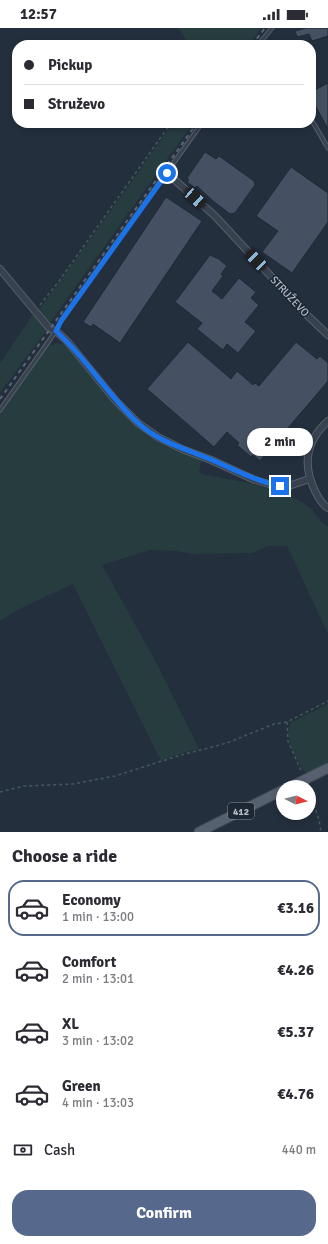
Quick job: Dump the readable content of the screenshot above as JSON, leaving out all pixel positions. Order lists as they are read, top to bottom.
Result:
{
  "streets": {
    "main road": ["412"],
    "street": ["STRUŽEVO"]
  },
  "north": "right",
  "page": {
    "status": "12:57",
    "banner": ["Pickup", "Struževo"],
    "bubble": "2 min",
    "heading": "Choose a ride",
    "list": [
      {
        "name": "Economy",
        "note": "1 min · 13:00",
        "value": "€3.16"
      },
      {
        "name": "Comfort",
        "note": "2 min · 13:01",
        "value": "€4.26"
      },
      {
        "name": "XL",
        "note": "3 min · 13:02",
        "value": "€5.37"
      },
      {
        "name": "Green",
        "note": "4 min · 13:03",
        "value": "€4.76"
      }
    ],
    "pay": ["Cash", "440 m"],
    "buttons": "Confirm"
  }
}
